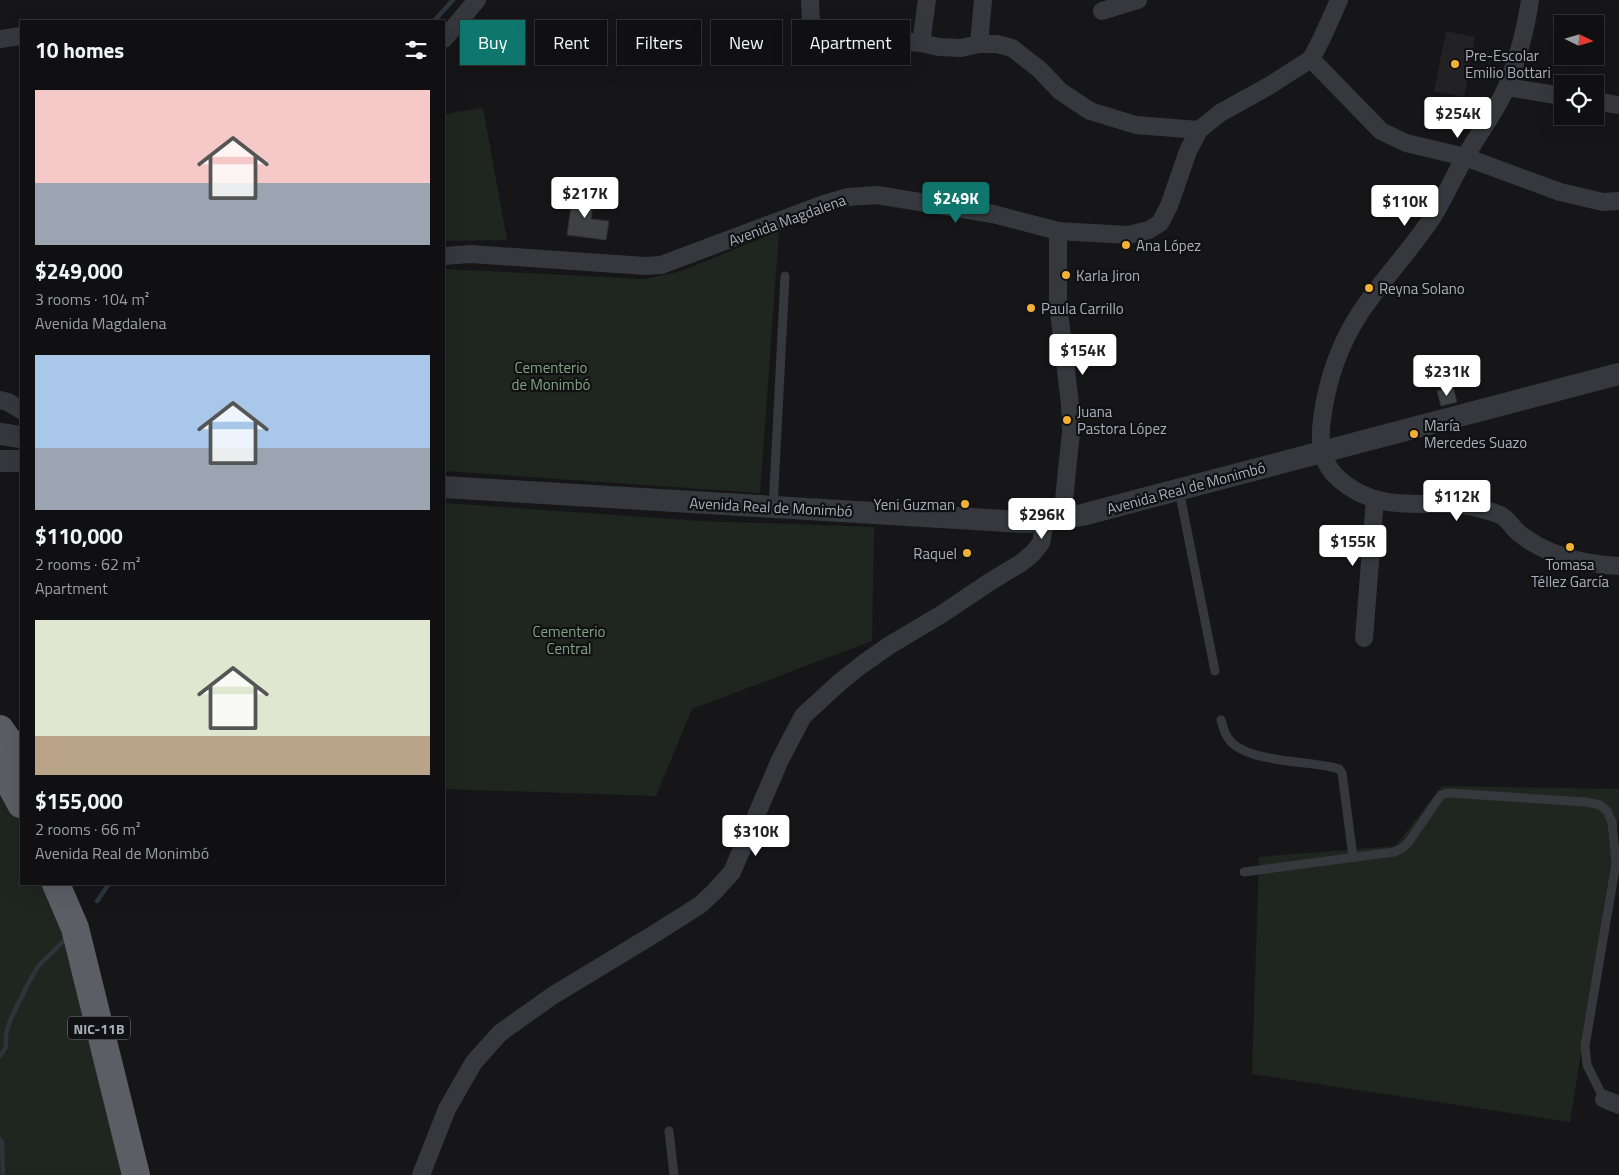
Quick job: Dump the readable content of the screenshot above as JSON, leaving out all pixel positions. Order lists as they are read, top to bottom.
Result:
{
  "streets": {
    "highway": ["NIC-11B"],
    "street": ["Avenida Magdalena", "Avenida Real de Monimbó"]
  },
  "parks": ["Cementerio de Monimbó", "Cementerio Central"],
  "places": [
    "Pre-Escolar Emilio Bottari",
    "Ana López",
    "Karla Jiron",
    "Reyna Solano",
    "Paula Carrillo",
    "Juana Pastora López",
    "María Mercedes Suazo",
    "Yeni Guzman",
    "Tomasa Téllez García",
    "Raquel"
  ],
  "north": "right",
  "page": {
    "chip": [
      "Buy",
      "Rent",
      "Filters",
      "New",
      "Apartment"
    ],
    "heading": "10 homes",
    "list": [
      {
        "name": "$249,000",
        "note": "3 rooms · 104 m² · Avenida Magdalena"
      },
      {
        "name": "$110,000",
        "note": "2 rooms · 62 m² · Apartment"
      },
      {
        "name": "$155,000",
        "note": "2 rooms · 66 m² · Avenida Real de Monimbó"
      }
    ],
    "price": [
      "$254K",
      "$217K",
      "$249K",
      "$110K",
      "$154K",
      "$231K",
      "$112K",
      "$296K",
      "$155K",
      "$310K"
    ]
  }
}
